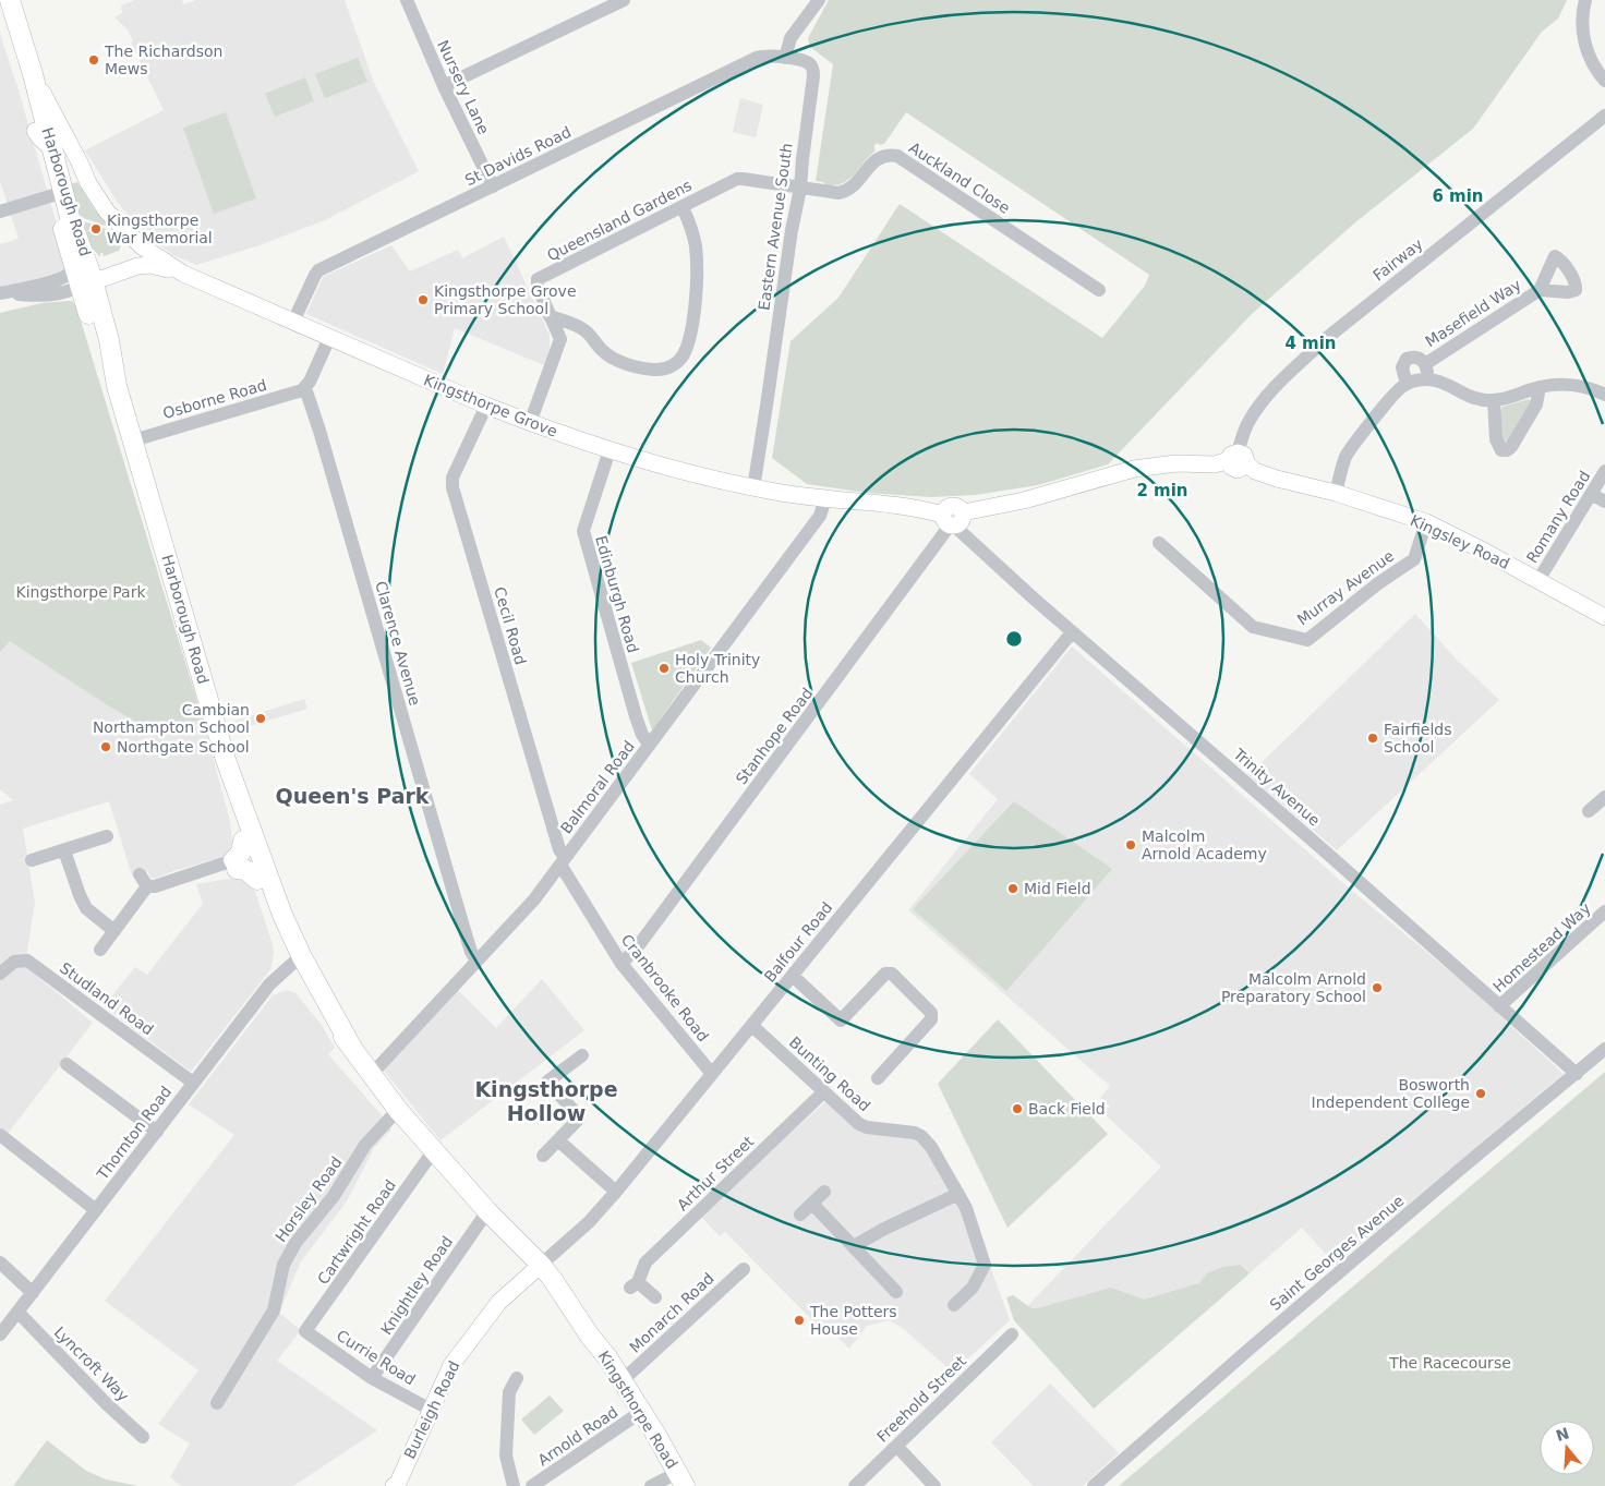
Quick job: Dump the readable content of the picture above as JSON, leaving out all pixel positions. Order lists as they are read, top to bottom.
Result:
{
  "streets": {
    "highway": ["Harborough Road", "Kingsthorpe Road"],
    "main road": ["Kingsthorpe Grove", "Kingsley Road", "Burleigh Road"],
    "street": [
      "Nursery Lane",
      "St Davids Road",
      "Auckland Close",
      "Queensland Gardens",
      "Eastern Avenue South",
      "Fairway",
      "Masefield Way",
      "Osborne Road",
      "Romany Road",
      "Murray Avenue",
      "Edinburgh Road",
      "Cecil Road",
      "Clarence Avenue",
      "Stanhope Road",
      "Balmoral Road",
      "Trinity Avenue",
      "Balfour Road",
      "Homestead Way",
      "Cranbrooke Road",
      "Studland Road",
      "Bunting Road",
      "Thornton Road",
      "Arthur Street",
      "Horsley Road",
      "Cartwright Road",
      "Saint Georges Avenue",
      "Knightley Road",
      "Monarch Road",
      "Currie Road",
      "Lyncroft Way",
      "Freehold Street",
      "Arnold Road"
    ]
  },
  "crossings": [
    ["Nursery Lane", "St Davids Road"],
    ["St Davids Road", "Eastern Avenue South"],
    ["St Davids Road", "Kingsthorpe Grove"],
    ["Auckland Close", "Queensland Gardens"],
    ["Auckland Close", "Eastern Avenue South"],
    ["Harborough Road", "Osborne Road"],
    ["Harborough Road", "Kingsthorpe Grove"],
    ["Harborough Road", "Kingsthorpe Road"],
    ["Queensland Gardens", "Eastern Avenue South"],
    ["Eastern Avenue South", "Kingsthorpe Grove"],
    ["Fairway", "Kingsley Road"],
    ["Osborne Road", "Clarence Avenue"],
    ["Kingsthorpe Grove", "Edinburgh Road"],
    ["Kingsthorpe Grove", "Cecil Road"],
    ["Kingsthorpe Grove", "Stanhope Road"],
    ["Kingsthorpe Grove", "Balmoral Road"],
    ["Kingsthorpe Grove", "Trinity Avenue"],
    ["Romany Road", "Kingsley Road"],
    ["Kingsley Road", "Murray Avenue"],
    ["Edinburgh Road", "Balmoral Road"],
    ["Cecil Road", "Balmoral Road"],
    ["Cecil Road", "Cranbrooke Road"],
    ["Clarence Avenue", "Balmoral Road"],
    ["Stanhope Road", "Trinity Avenue"],
    ["Stanhope Road", "Cranbrooke Road"],
    ["Balmoral Road", "Cranbrooke Road"],
    ["Balmoral Road", "Kingsthorpe Road"],
    ["Trinity Avenue", "Balfour Road"],
    ["Trinity Avenue", "Homestead Way"],
    ["Trinity Avenue", "Saint Georges Avenue"],
    ["Balfour Road", "Cranbrooke Road"],
    ["Balfour Road", "Bunting Road"],
    ["Balfour Road", "Burleigh Road"],
    ["Balfour Road", "Kingsthorpe Road"],
    ["Studland Road", "Thornton Road"],
    ["Bunting Road", "Arthur Street"],
    ["Thornton Road", "Lyncroft Way"],
    ["Thornton Road", "Kingsthorpe Road"],
    ["Horsley Road", "Kingsthorpe Road"],
    ["Cartwright Road", "Currie Road"],
    ["Cartwright Road", "Kingsthorpe Road"],
    ["Knightley Road", "Currie Road"],
    ["Knightley Road", "Kingsthorpe Road"],
    ["Monarch Road", "Kingsthorpe Road"],
    ["Currie Road", "Burleigh Road"],
    ["Burleigh Road", "Kingsthorpe Road"],
    ["Kingsthorpe Road", "Arnold Road"]
  ],
  "districts": ["Queen's Park", "Kingsthorpe Hollow"],
  "parks": ["Kingsthorpe Park", "The Racecourse"],
  "places": [
    "The Richardson Mews",
    "Kingsthorpe War Memorial",
    "Kingsthorpe Grove Primary School",
    "Holy Trinity Church",
    "Cambian Northampton School",
    "Fairfields School",
    "Northgate School",
    "Malcolm Arnold Academy",
    "Mid Field",
    "Malcolm Arnold Preparatory School",
    "Bosworth Independent College",
    "Back Field",
    "The Potters House"
  ],
  "north": "top",
  "rings": ["6 min", "4 min", "2 min"]
}
